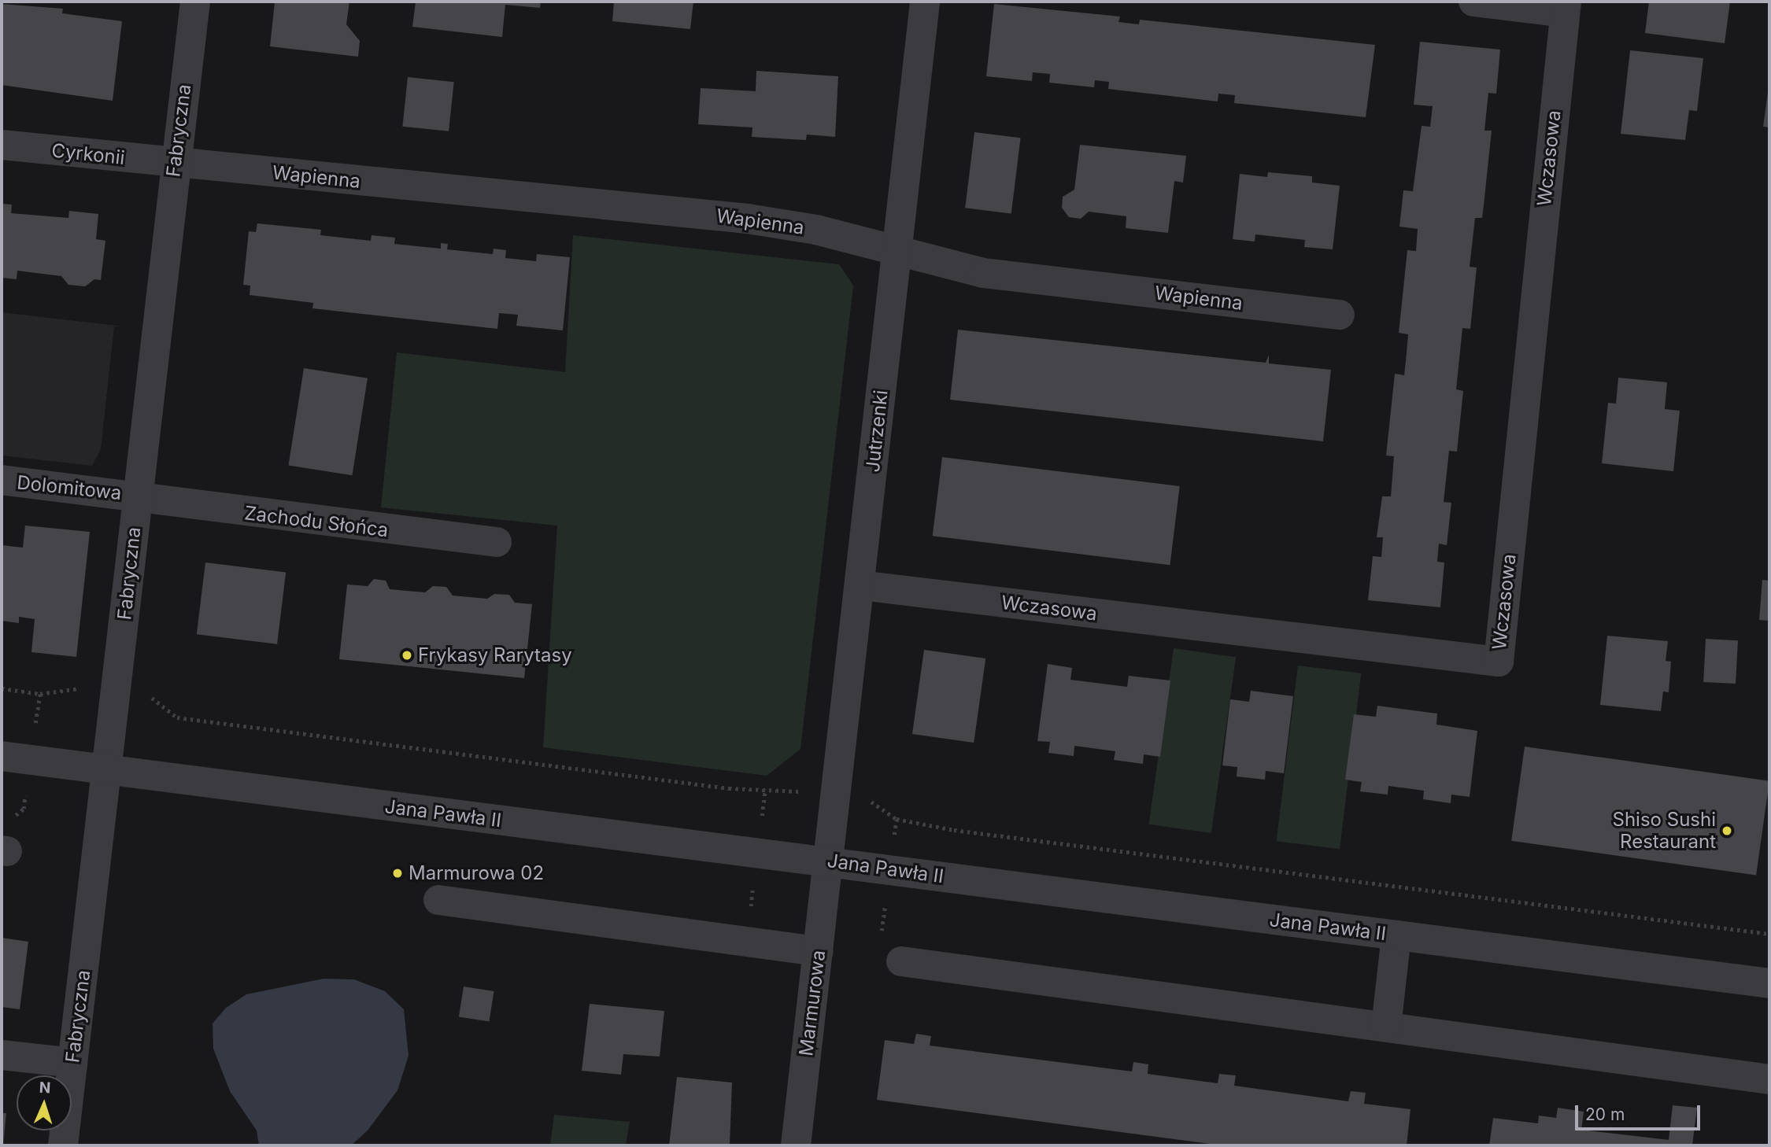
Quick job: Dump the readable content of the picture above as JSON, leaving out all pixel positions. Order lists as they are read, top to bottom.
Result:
{
  "streets": {
    "street": [
      "Fabryczna",
      "Cyrkonii",
      "Wczasowa",
      "Wapienna",
      "Jutrzenki",
      "Dolomitowa",
      "Zachodu Słońca",
      "Jana Pawła II",
      "Marmurowa"
    ]
  },
  "crossings": [
    ["Fabryczna", "Cyrkonii"],
    ["Fabryczna", "Wapienna"],
    ["Fabryczna", "Dolomitowa"],
    ["Fabryczna", "Zachodu Słońca"],
    ["Fabryczna", "Jana Pawła II"],
    ["Cyrkonii", "Wapienna"],
    ["Wczasowa", "Jutrzenki"],
    ["Wapienna", "Jutrzenki"],
    ["Jutrzenki", "Jana Pawła II"],
    ["Jutrzenki", "Marmurowa"],
    ["Dolomitowa", "Zachodu Słońca"],
    ["Jana Pawła II", "Marmurowa"]
  ],
  "places": ["Frykasy Rarytasy", "Shiso Sushi Restaurant", "Marmurowa 02"],
  "scale_bar": "20 m",
  "north": "top"
}
